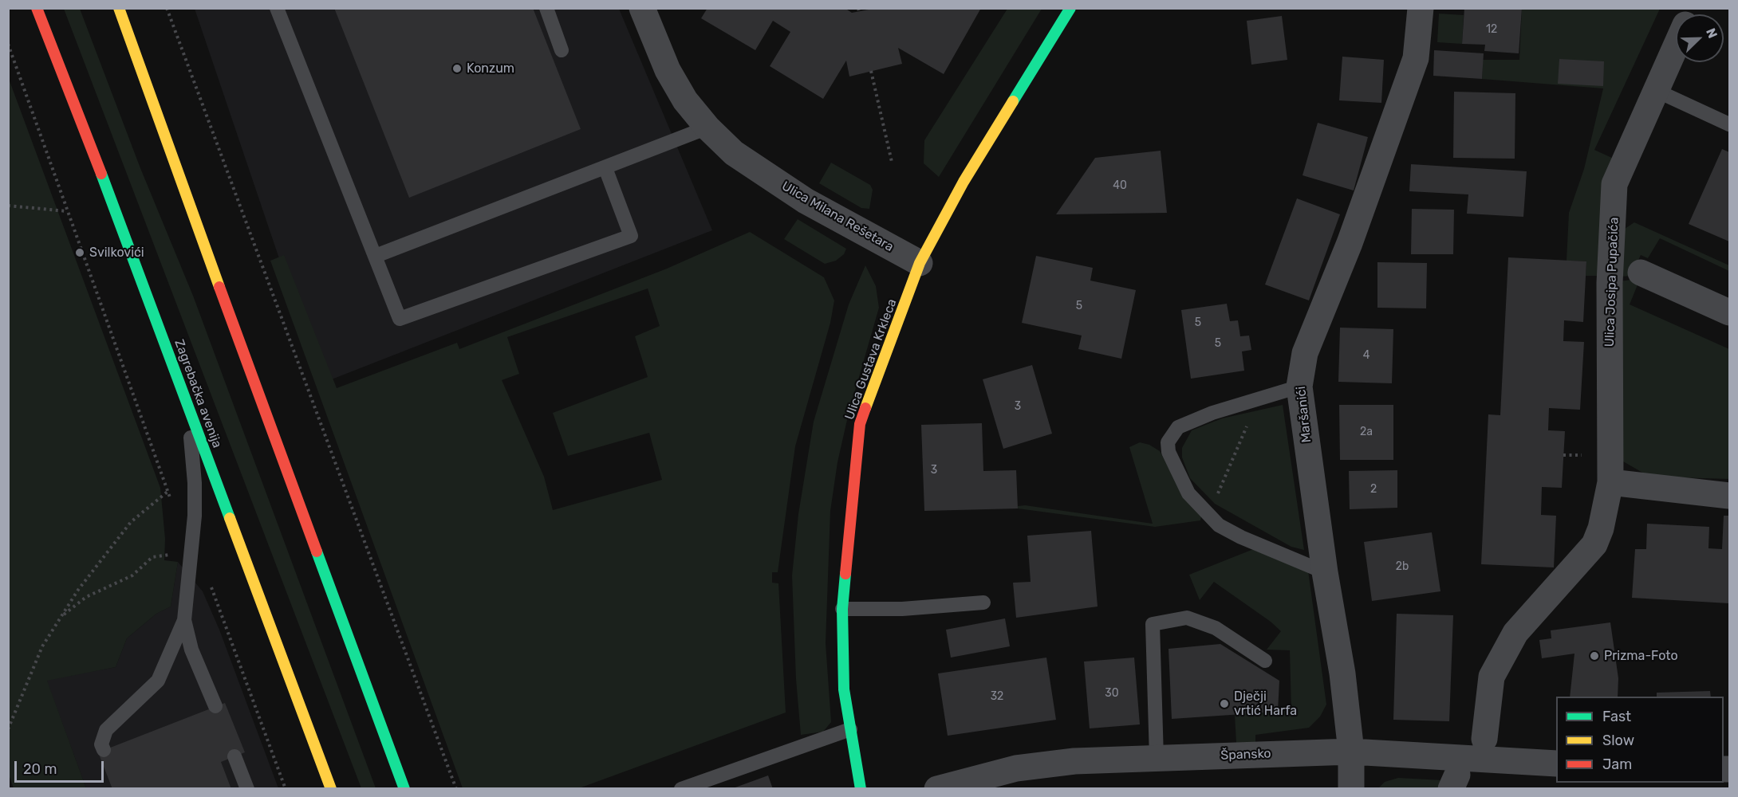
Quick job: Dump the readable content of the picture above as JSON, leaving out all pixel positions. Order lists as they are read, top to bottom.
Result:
{
  "streets": {
    "main road": ["Ulica Gustava Krkleca", "Zagrebačka avenija"],
    "street": [
      "Ulica Milana Rešetara",
      "Ulica Josipa Pupačića",
      "Maršanići",
      "Špansko"
    ]
  },
  "crossings": [
    ["Ulica Milana Rešetara", "Ulica Gustava Krkleca"],
    ["Maršanići", "Špansko"]
  ],
  "places": [
    "Konzum",
    "Svilkovići",
    "Prizma-Foto",
    "Dječji vrtić Harfa"
  ],
  "house_numbers": [
    "12",
    "40",
    "5",
    "5",
    "5",
    "4",
    "3",
    "2a",
    "3",
    "2",
    "2b",
    "30",
    "32"
  ],
  "legend": ["Fast", "Slow", "Jam"],
  "scale_bar": "20 m",
  "north": "top right"
}
